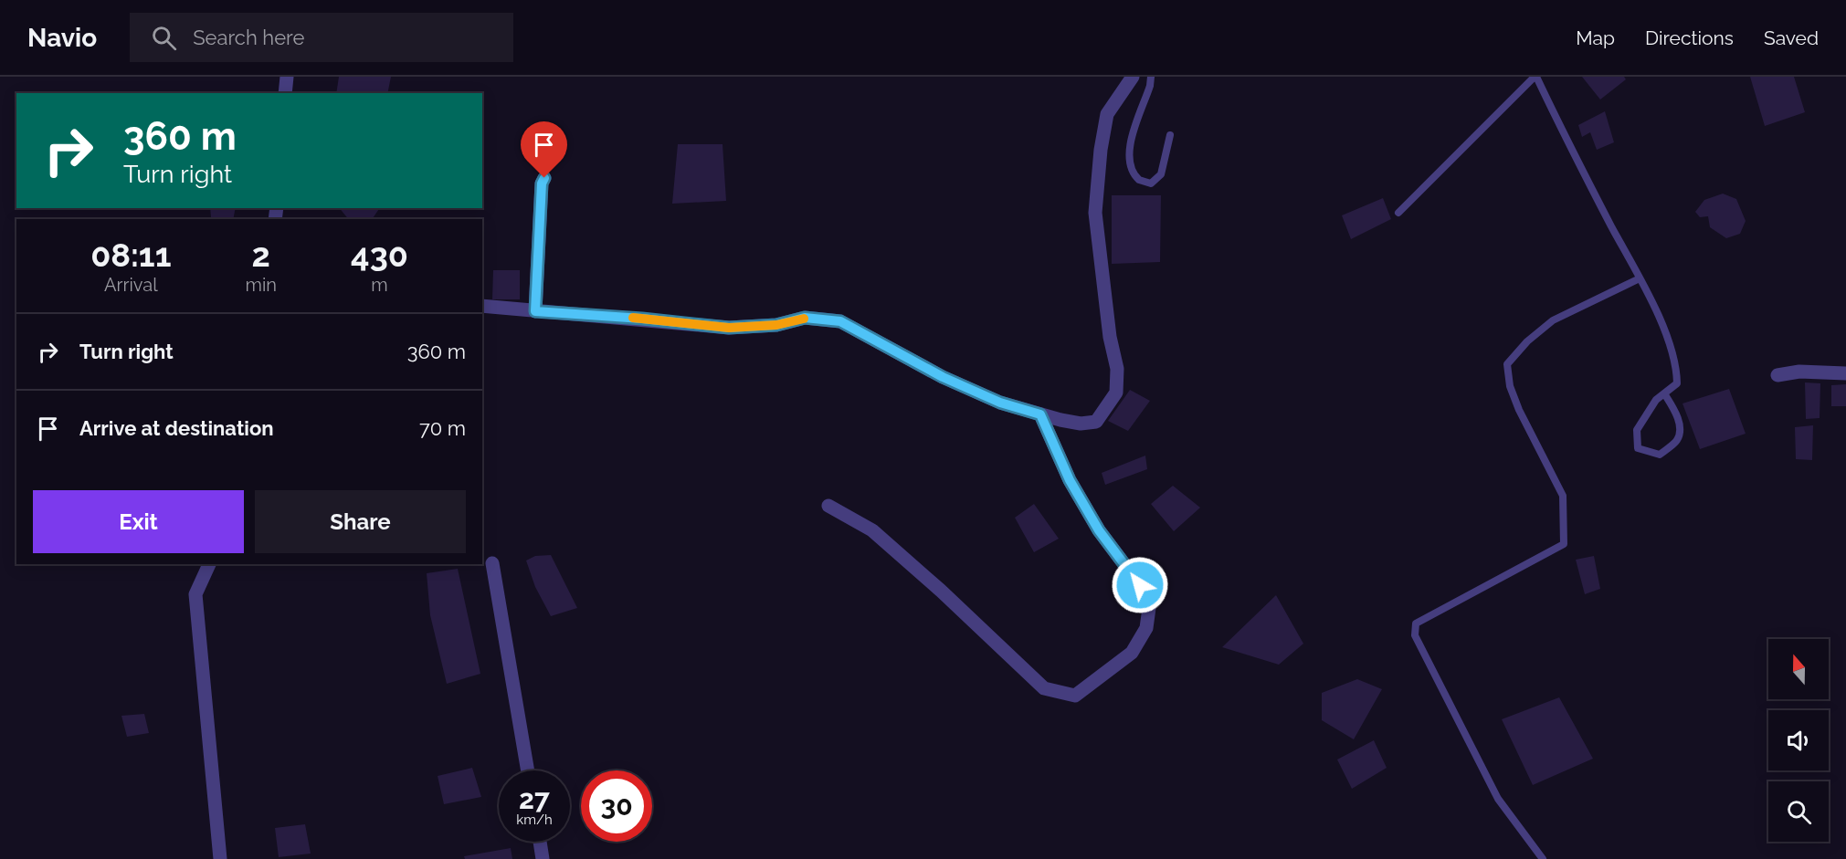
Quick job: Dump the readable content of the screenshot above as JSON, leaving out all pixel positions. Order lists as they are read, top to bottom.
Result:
{
  "north": "top",
  "page": {
    "header": "Navio",
    "search": "Search here",
    "nav": ["Map", "Directions", "Saved"],
    "turn": ["360 m", "Turn right"],
    "eta": [
      "08:11",
      "Arrival",
      "2",
      "min",
      "430",
      "m"
    ],
    "list": [
      {
        "name": "Turn right",
        "value": "360 m"
      },
      {
        "name": "Arrive at destination",
        "value": "70 m"
      }
    ],
    "buttons": ["Exit", "Share"],
    "speed": "27 km/h",
    "limit": "30"
  }
}
